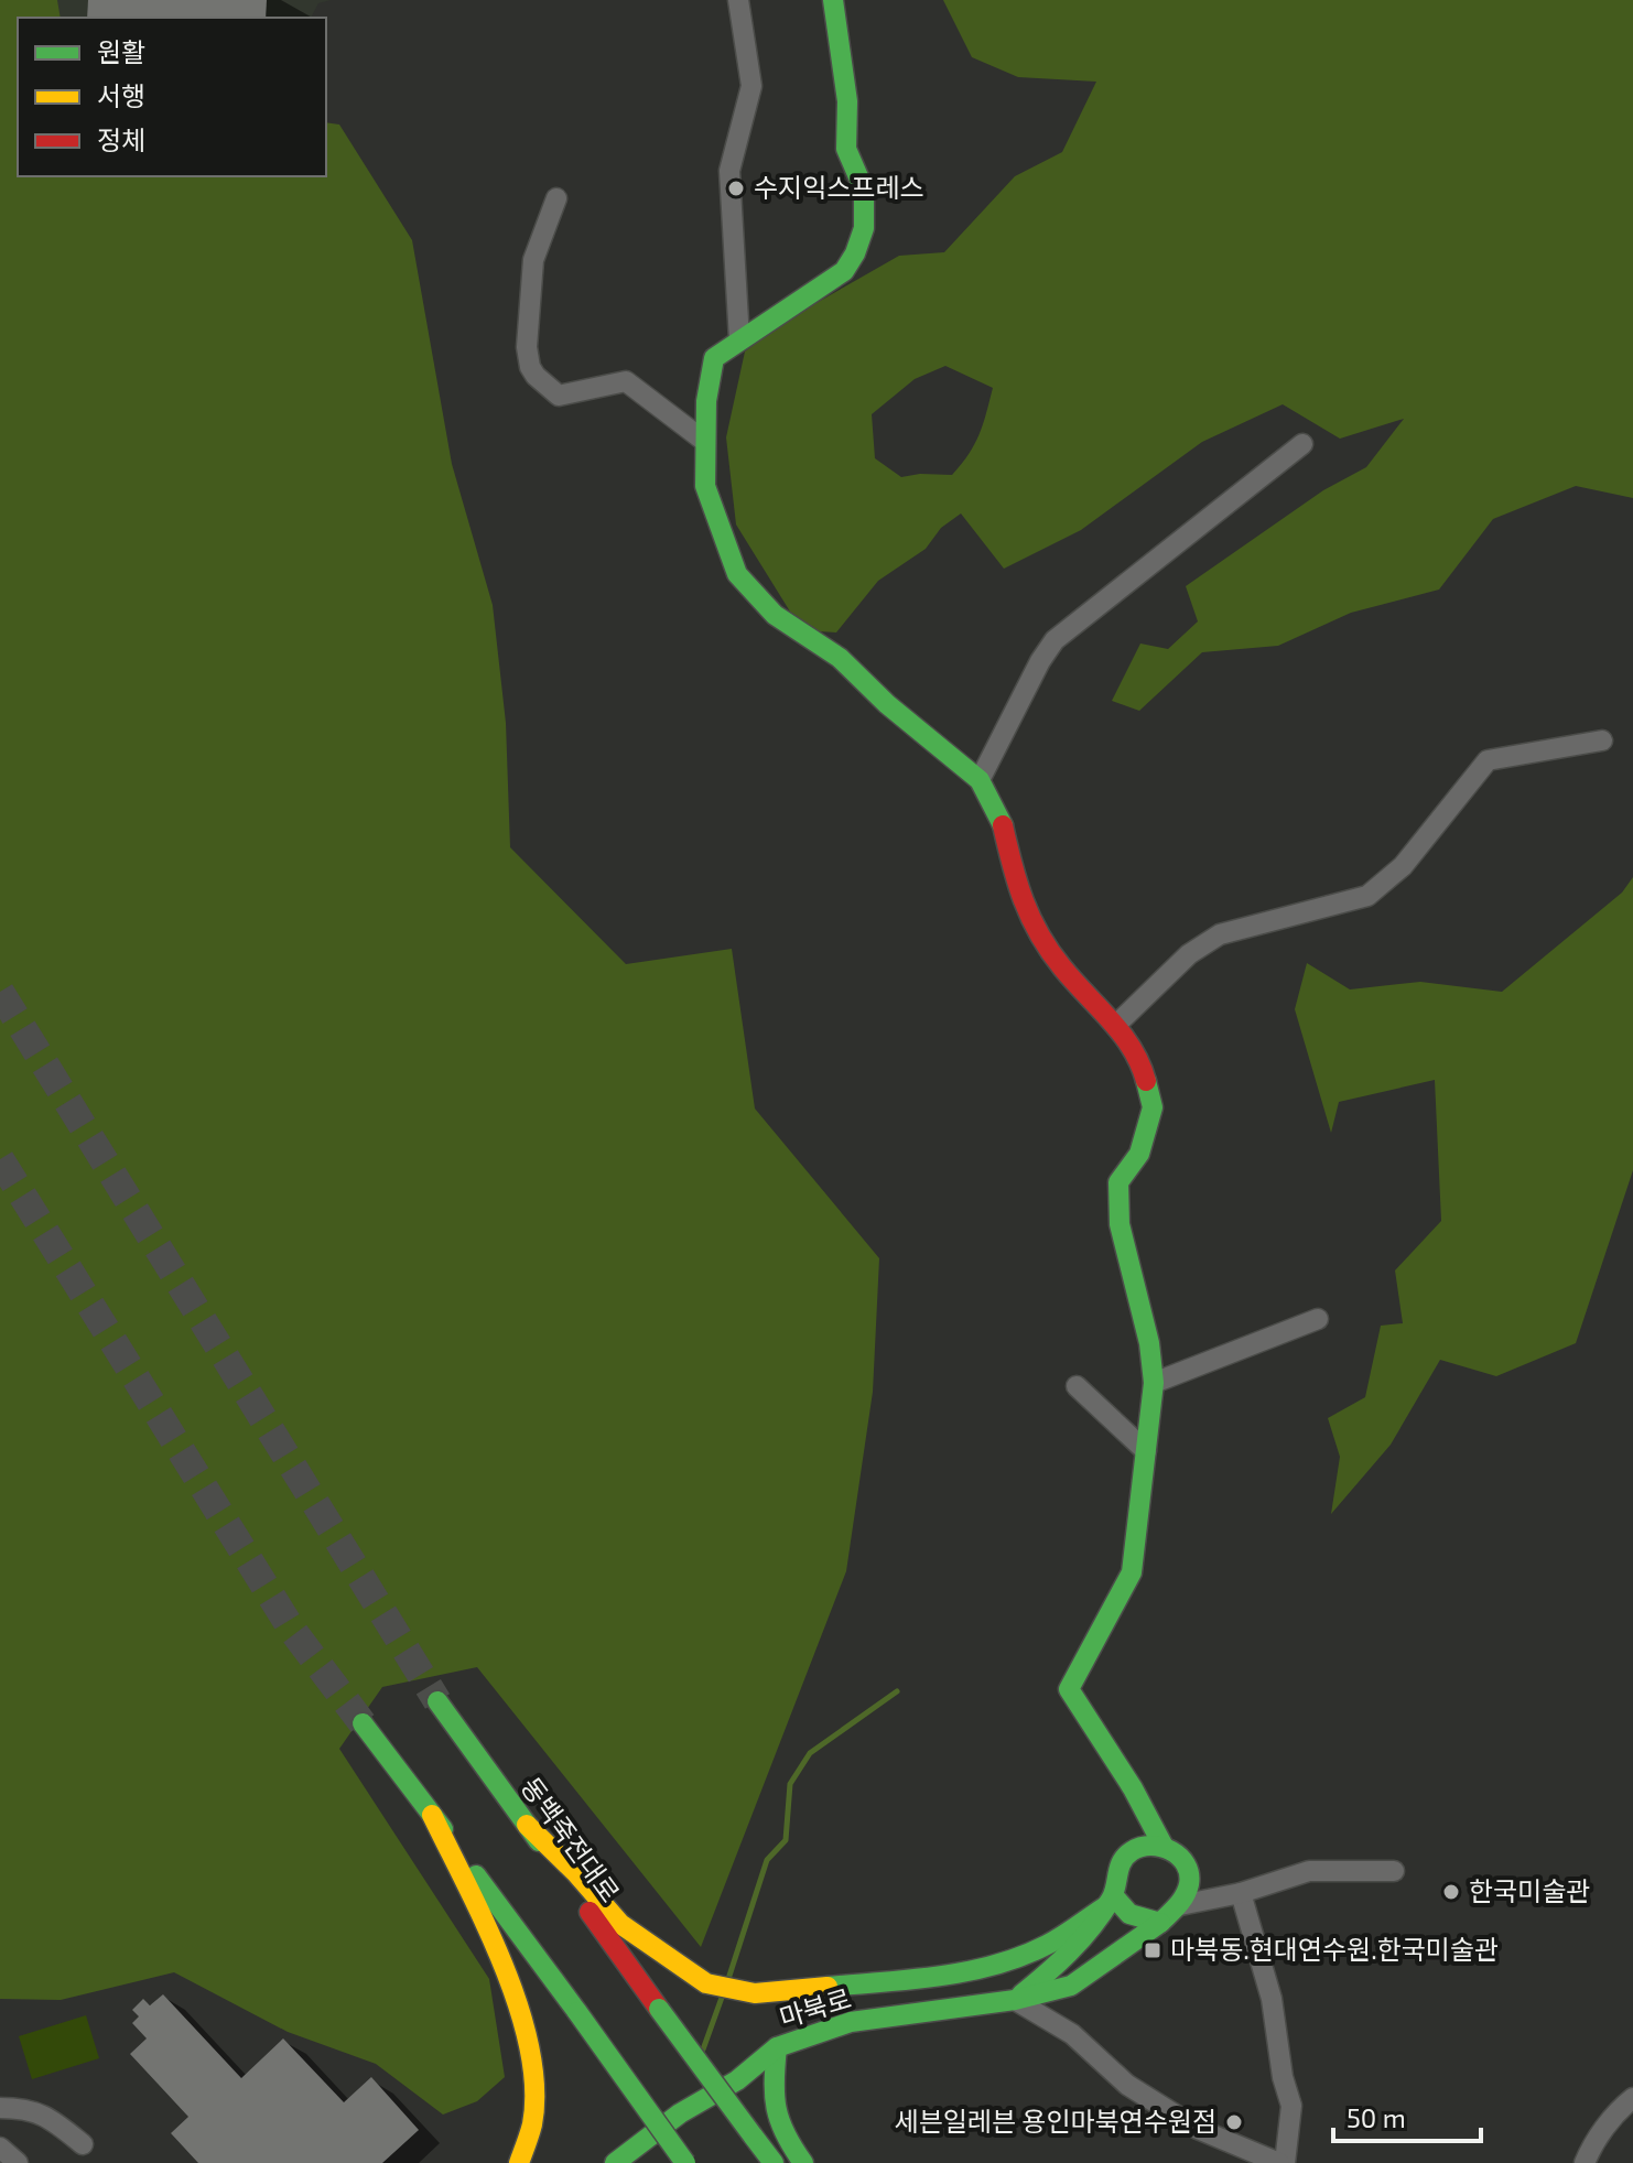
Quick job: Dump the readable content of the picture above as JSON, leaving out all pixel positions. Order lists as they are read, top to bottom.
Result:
{
  "streets": {
    "street": ["동백죽전대로", "마북로"]
  },
  "places": {
    "other": ["수지익스프레스", "한국미술관", "세븐일레븐 용인마북연수원점"],
    "transit": ["마북동.현대연수원.한국미술관"]
  },
  "legend": ["원활", "서행", "정체"],
  "scale_bar": "50 m"
}
